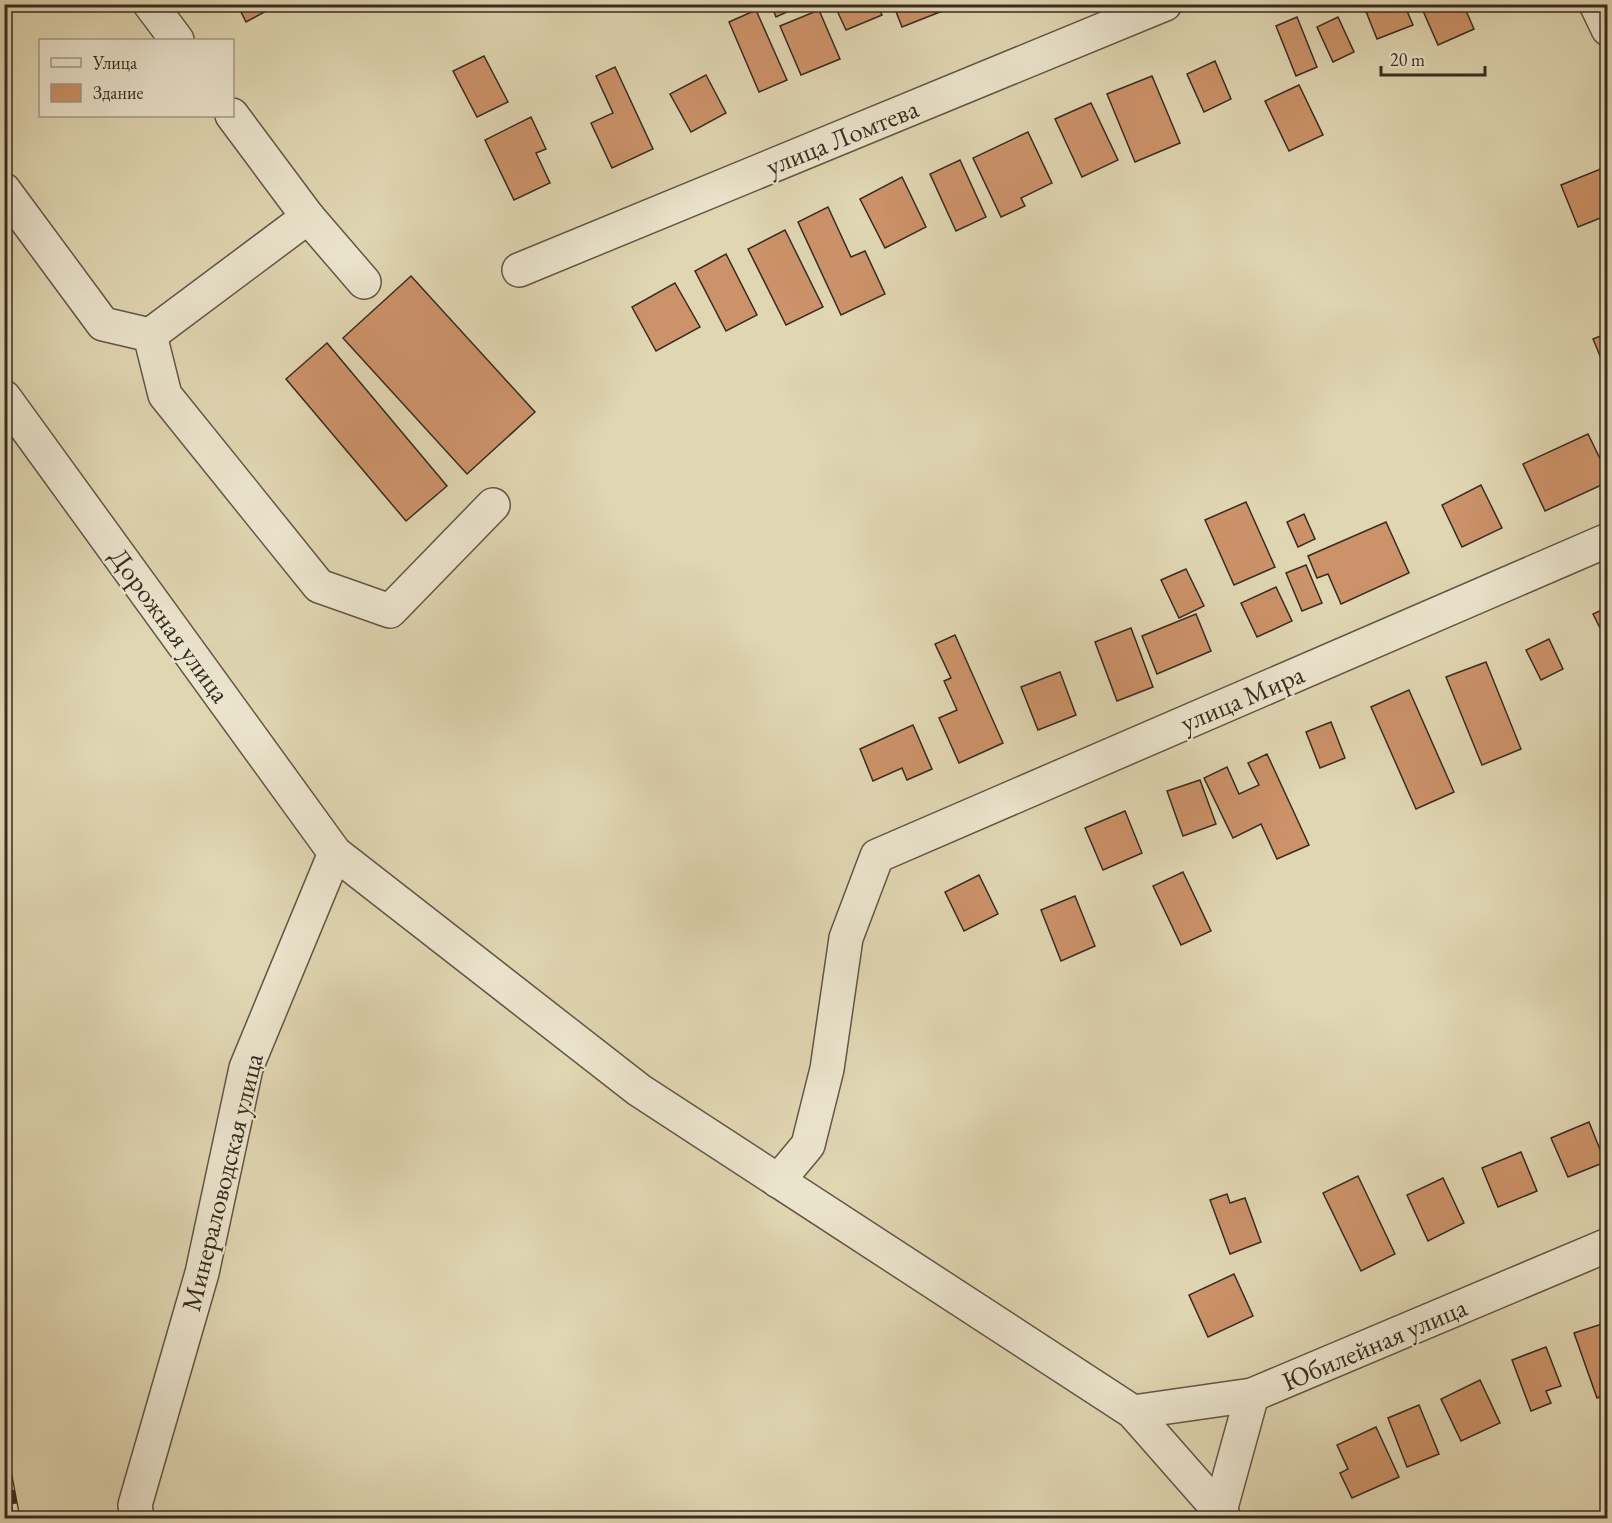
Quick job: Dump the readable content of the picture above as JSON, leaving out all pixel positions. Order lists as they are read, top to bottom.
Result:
{
  "streets": {
    "street": [
      "улица Ломтева",
      "Дорожная улица",
      "улица Мира",
      "Минераловодская улица",
      "Юбилейная улица"
    ]
  },
  "crossings": [
    ["Дорожная улица", "улица Мира"],
    ["Дорожная улица", "Минераловодская улица"],
    ["Дорожная улица", "Юбилейная улица"]
  ],
  "legend": ["Улица", "Здание"],
  "scale_bar": "20 m"
}
